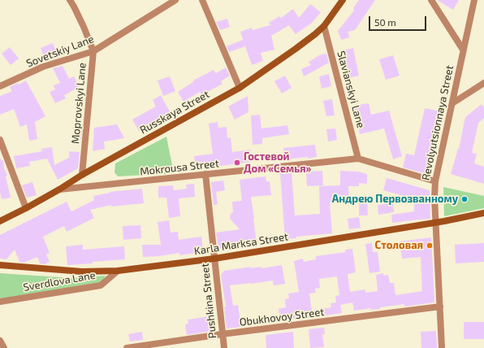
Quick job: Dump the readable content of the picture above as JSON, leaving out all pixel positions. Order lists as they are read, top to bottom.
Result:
{
  "streets": {
    "main road": ["Russkaya Street", "Karla Marksa Street"],
    "street": [
      "Sovetskiy Lane",
      "Slavianskyi Lane",
      "Moprovskyi Lane",
      "Revolyutsionnaya Street",
      "Mokrousa Street",
      "Sverdlova Lane",
      "Pushkina Street",
      "Obukhovoy Street"
    ]
  },
  "crossings": [
    ["Sovetskiy Lane", "Moprovskyi Lane"],
    ["Slavianskyi Lane", "Russkaya Street"],
    ["Slavianskyi Lane", "Mokrousa Street"],
    ["Moprovskyi Lane", "Russkaya Street"],
    ["Russkaya Street", "Mokrousa Street"],
    ["Revolyutsionnaya Street", "Mokrousa Street"],
    ["Revolyutsionnaya Street", "Karla Marksa Street"],
    ["Revolyutsionnaya Street", "Obukhovoy Street"],
    ["Mokrousa Street", "Pushkina Street"],
    ["Karla Marksa Street", "Sverdlova Lane"],
    ["Karla Marksa Street", "Pushkina Street"],
    ["Pushkina Street", "Obukhovoy Street"]
  ],
  "places": ["Гостевой Дом «Семья»", "Андрею Первозванному", "Столовая"],
  "scale_bar": "50 m"
}
